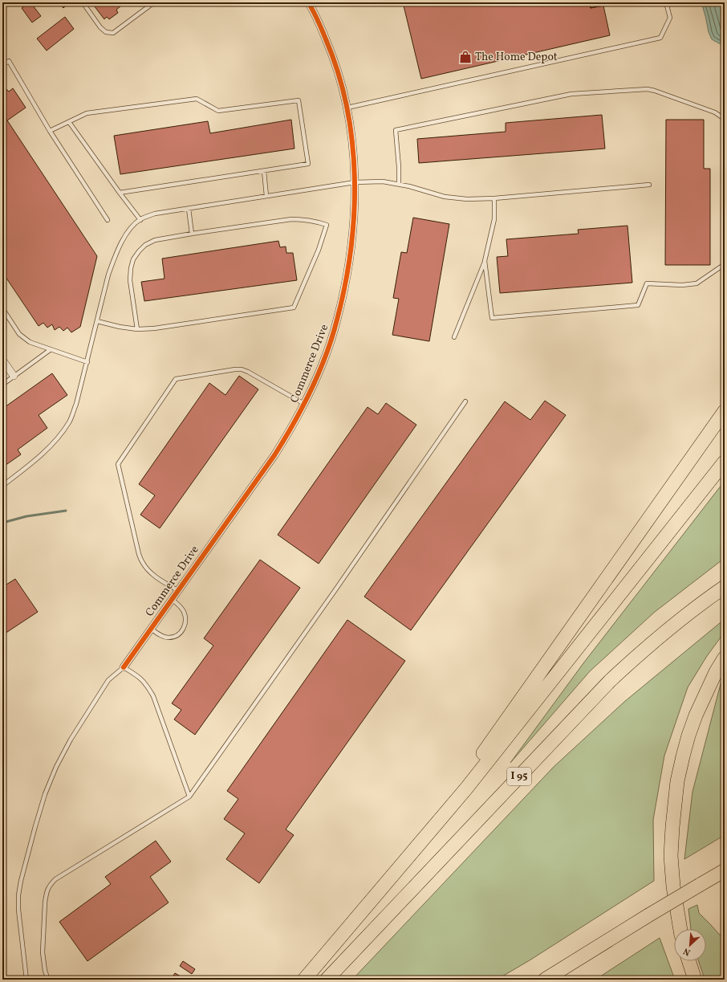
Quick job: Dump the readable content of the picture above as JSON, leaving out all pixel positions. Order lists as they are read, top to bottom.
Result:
{
  "streets": {
    "highway": ["I 95"],
    "street": ["Commerce Drive"]
  },
  "places": {
    "shop": ["The Home Depot"]
  },
  "north": "bottom left"
}
